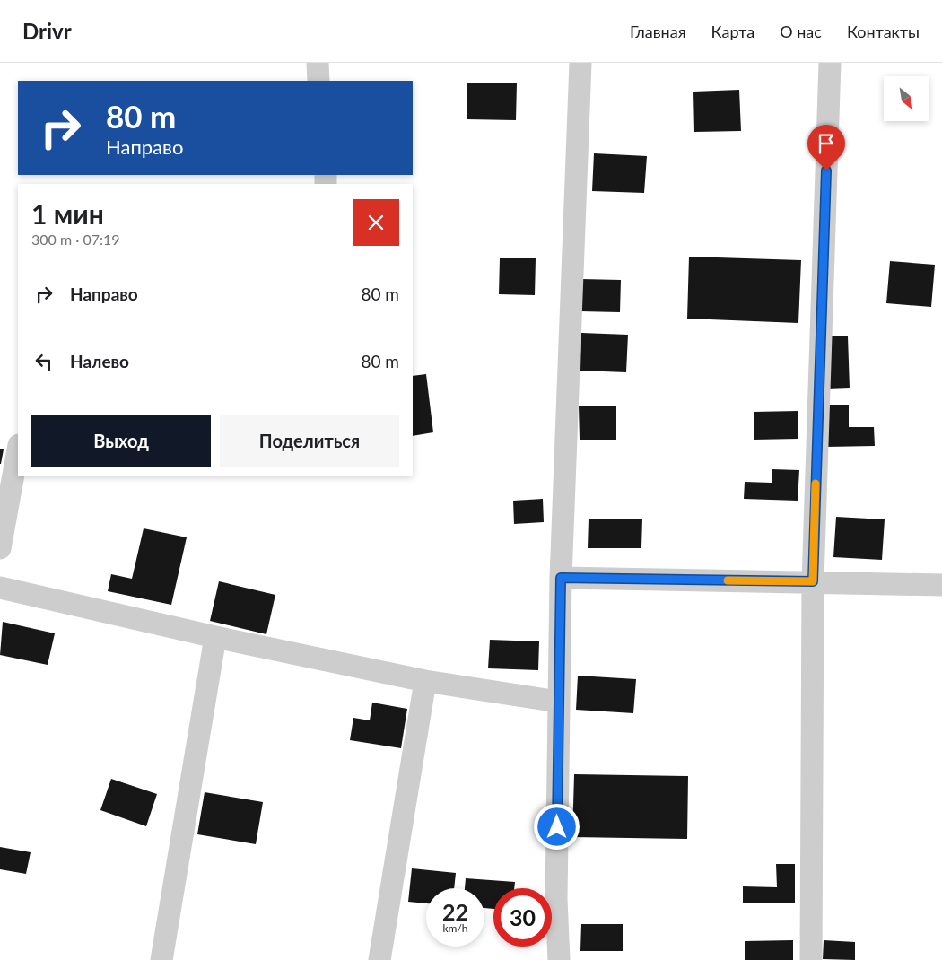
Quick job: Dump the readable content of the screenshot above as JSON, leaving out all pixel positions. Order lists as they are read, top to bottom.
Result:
{
  "north": "bottom right",
  "page": {
    "header": "Drivr",
    "nav": [
      "Главная",
      "Карта",
      "О нас",
      "Контакты"
    ],
    "turn": ["80 m", "Направо"],
    "heading": ["1 мин", "300 m · 07:19"],
    "list": [
      {
        "name": "Направо",
        "value": "80 m"
      },
      {
        "name": "Налево",
        "value": "80 m"
      }
    ],
    "buttons": ["Выход", "Поделиться"],
    "speed": "22 km/h",
    "limit": "30"
  }
}
